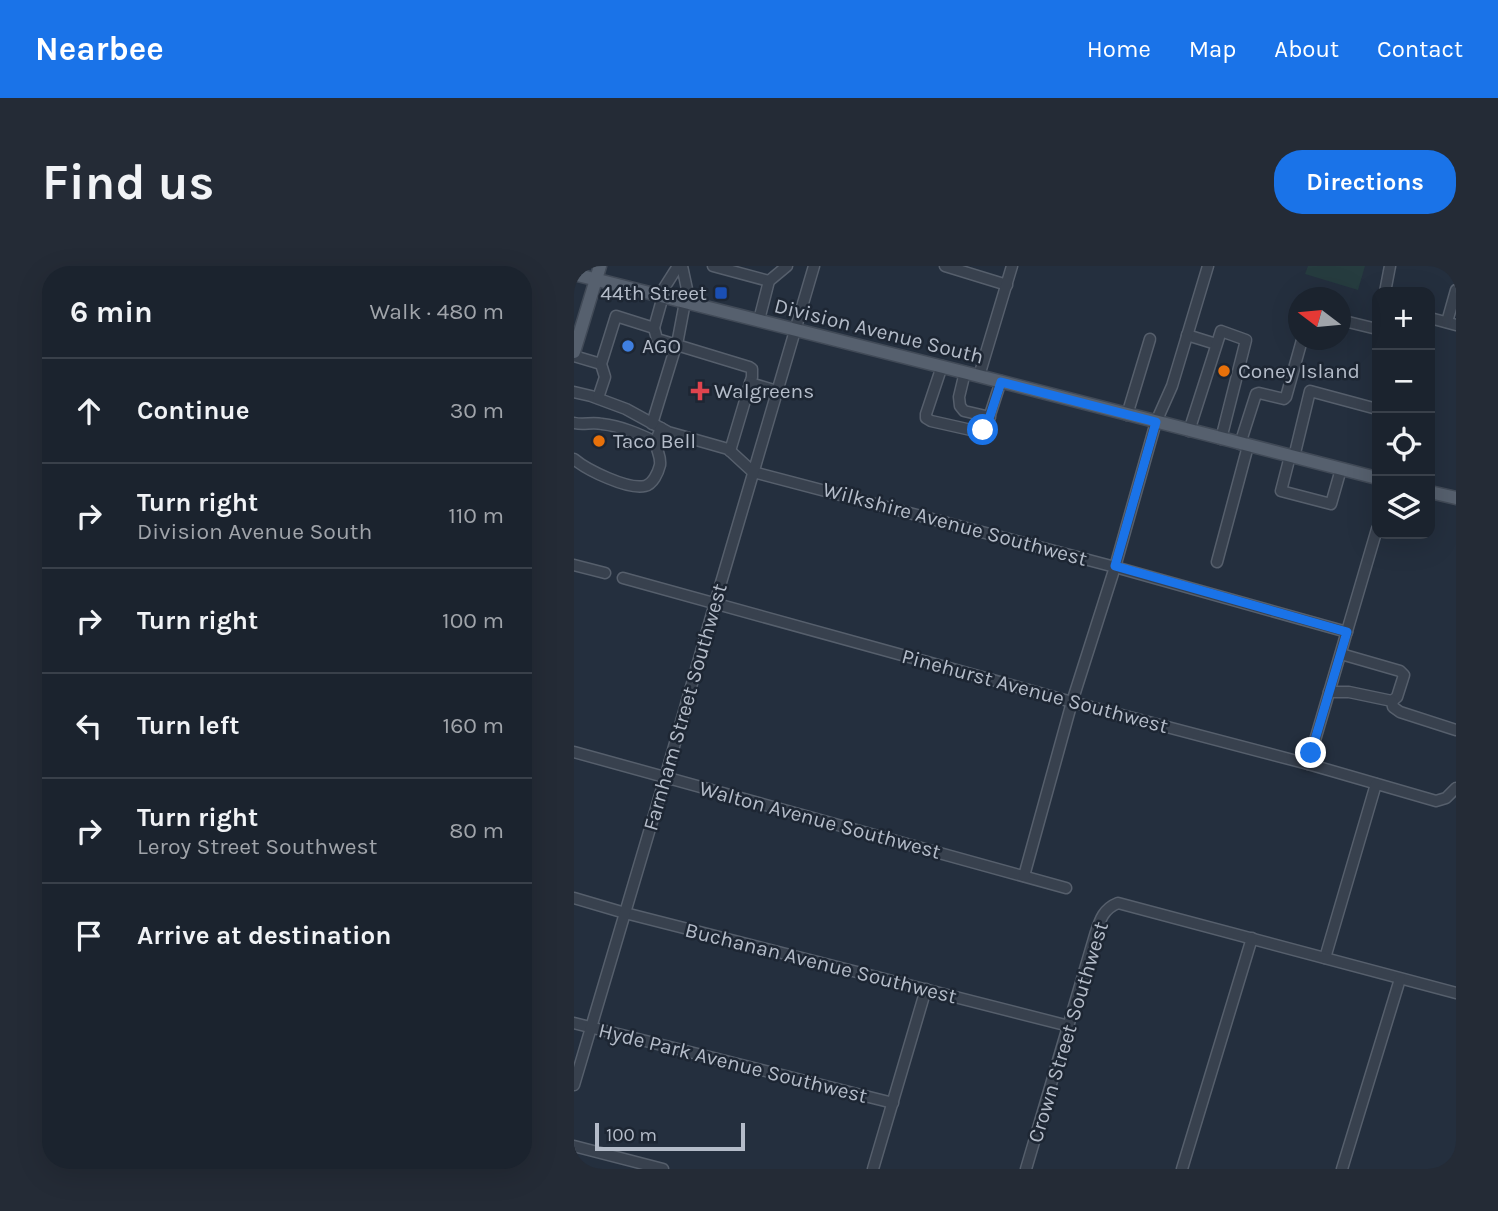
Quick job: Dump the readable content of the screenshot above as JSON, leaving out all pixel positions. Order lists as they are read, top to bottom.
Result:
{
  "streets": {
    "main road": ["Division Avenue South"],
    "street": [
      "Wilkshire Avenue Southwest",
      "Pinehurst Avenue Southwest",
      "Farnham Street Southwest",
      "Walton Avenue Southwest",
      "Buchanan Avenue Southwest",
      "Crown Street Southwest",
      "Hyde Park Avenue Southwest"
    ]
  },
  "crossings": [
    ["Division Avenue South", "Farnham Street Southwest"],
    ["Wilkshire Avenue Southwest", "Farnham Street Southwest"],
    ["Pinehurst Avenue Southwest", "Farnham Street Southwest"],
    ["Farnham Street Southwest", "Walton Avenue Southwest"],
    ["Farnham Street Southwest", "Buchanan Avenue Southwest"],
    ["Farnham Street Southwest", "Hyde Park Avenue Southwest"],
    ["Buchanan Avenue Southwest", "Crown Street Southwest"]
  ],
  "places": {
    "transit": ["44th Street"],
    "other": ["AGO", "Coney Island", "Taco Bell"],
    "health": ["Walgreens"]
  },
  "scale_bar": "100 m",
  "north": "left",
  "page": {
    "header": "Nearbee",
    "nav": [
      "Home",
      "Map",
      "About",
      "Contact"
    ],
    "buttons": "Directions",
    "title": "Find us",
    "heading": ["6 min", "Walk · 480 m"],
    "map_buttons": ["+", "−"],
    "list": [
      ["Continue", "30 m"],
      ["Turn right", "Division Avenue South", "110 m"],
      ["Turn right", "100 m"],
      ["Turn left", "160 m"],
      ["Turn right", "Leroy Street Southwest", "80 m"],
      "Arrive at destination"
    ],
    "scale": "100 m"
  }
}
